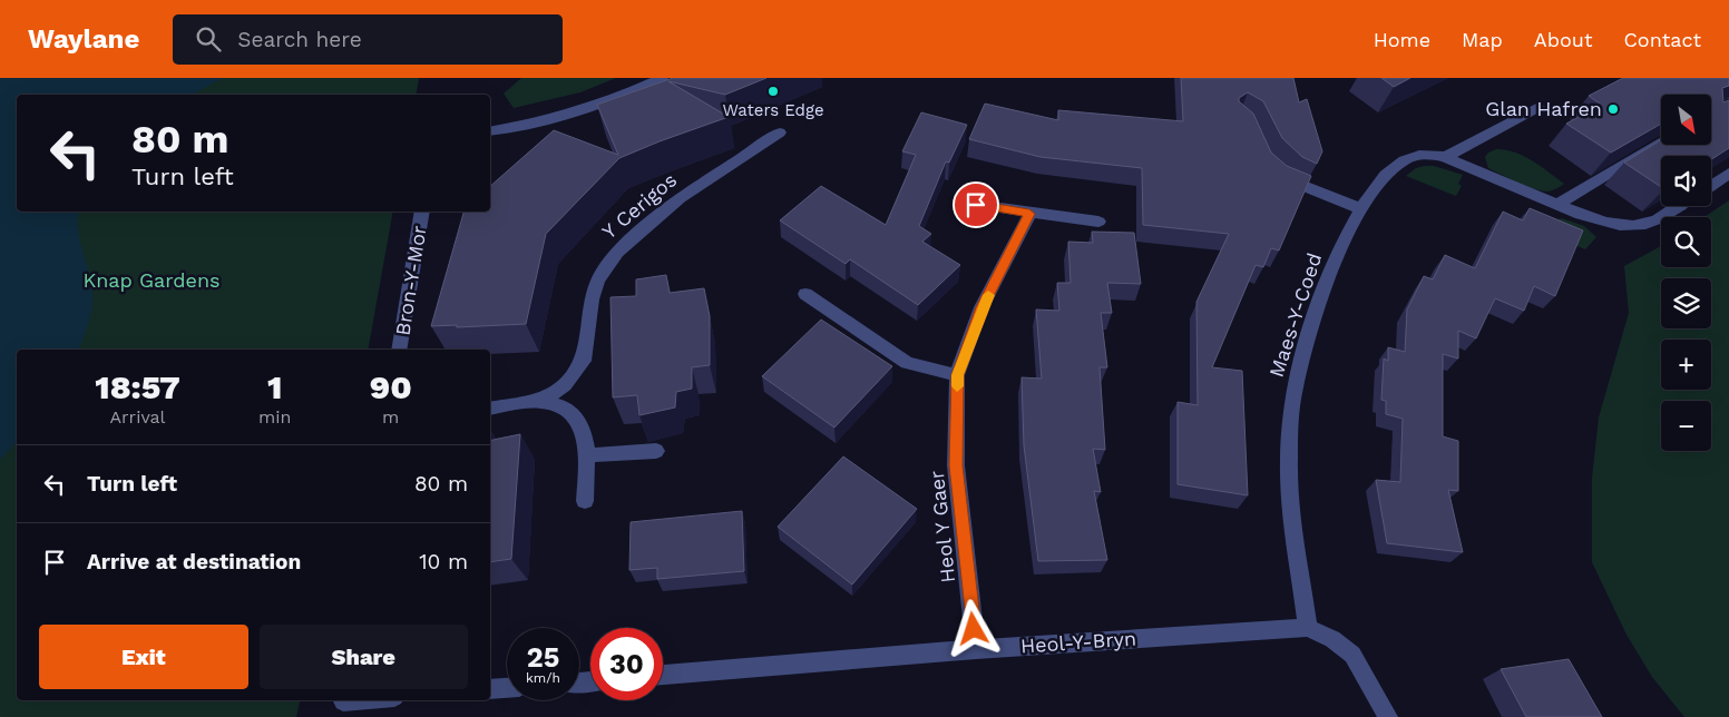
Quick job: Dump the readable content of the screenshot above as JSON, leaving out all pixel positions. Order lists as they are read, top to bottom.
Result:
{
  "streets": {
    "street": [
      "Y Cerigos",
      "Bron-Y-Mor",
      "Maes-Y-Coed",
      "Heol Y Gaer",
      "Heol-Y-Bryn"
    ]
  },
  "crossings": [
    ["Maes-Y-Coed", "Heol-Y-Bryn"],
    ["Heol Y Gaer", "Heol-Y-Bryn"]
  ],
  "parks": ["Knap Gardens"],
  "places": ["Waters Edge", "Glan Hafren"],
  "north": "bottom right",
  "page": {
    "header": "Waylane",
    "search": "Search here",
    "nav": [
      "Home",
      "Map",
      "About",
      "Contact"
    ],
    "map_buttons": ["+", "−"],
    "turn": ["80 m", "Turn left"],
    "eta": [
      "18:57",
      "Arrival",
      "1",
      "min",
      "90",
      "m"
    ],
    "list": [
      {
        "name": "Turn left",
        "value": "80 m"
      },
      {
        "name": "Arrive at destination",
        "value": "10 m"
      }
    ],
    "buttons": ["Exit", "Share"],
    "speed": "25 km/h",
    "limit": "30"
  }
}
